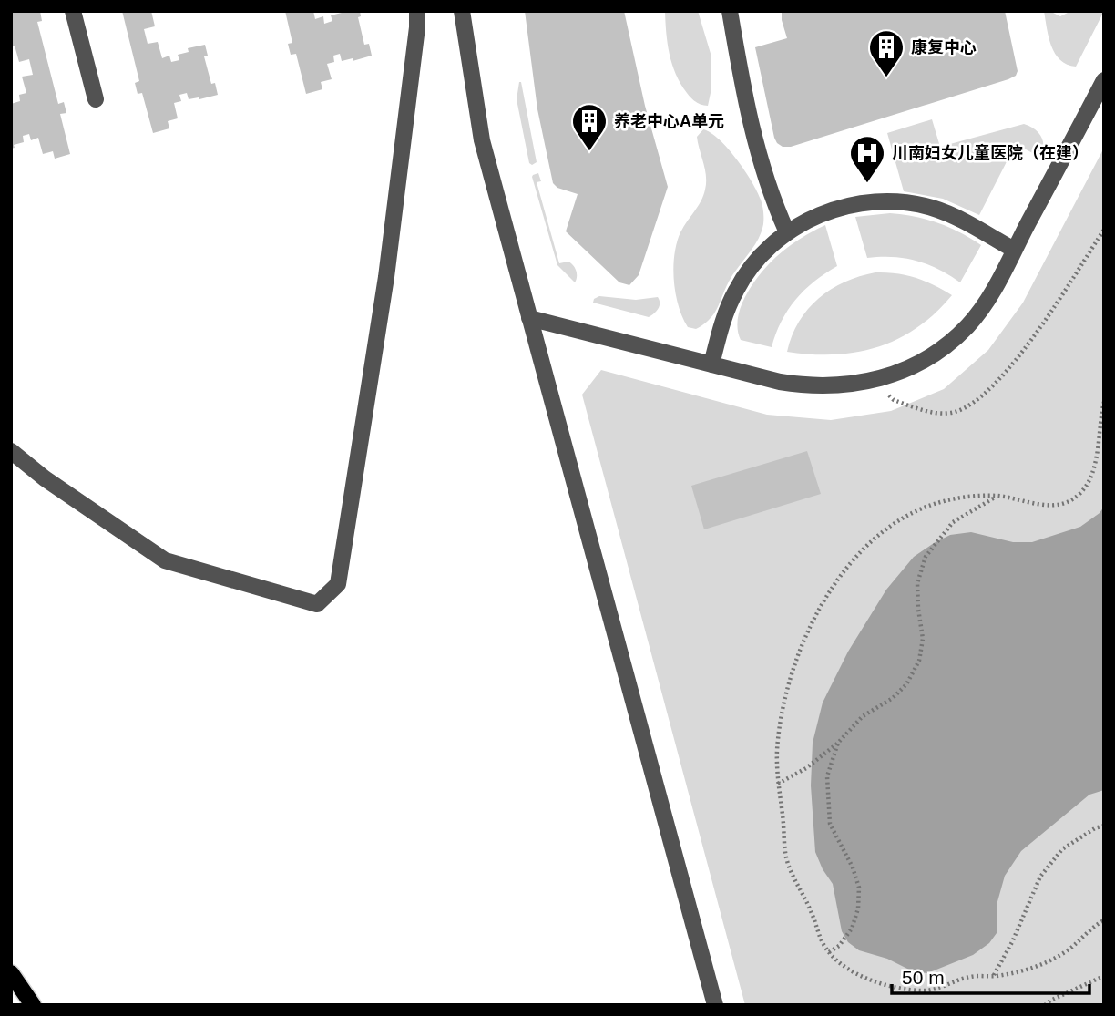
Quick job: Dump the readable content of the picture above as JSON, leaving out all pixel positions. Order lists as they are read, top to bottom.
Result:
{
  "places": {
    "building": ["康复中心", "养老中心A单元"],
    "hospital": ["川南妇女儿童医院（在建）"]
  },
  "scale_bar": "50 m"
}
